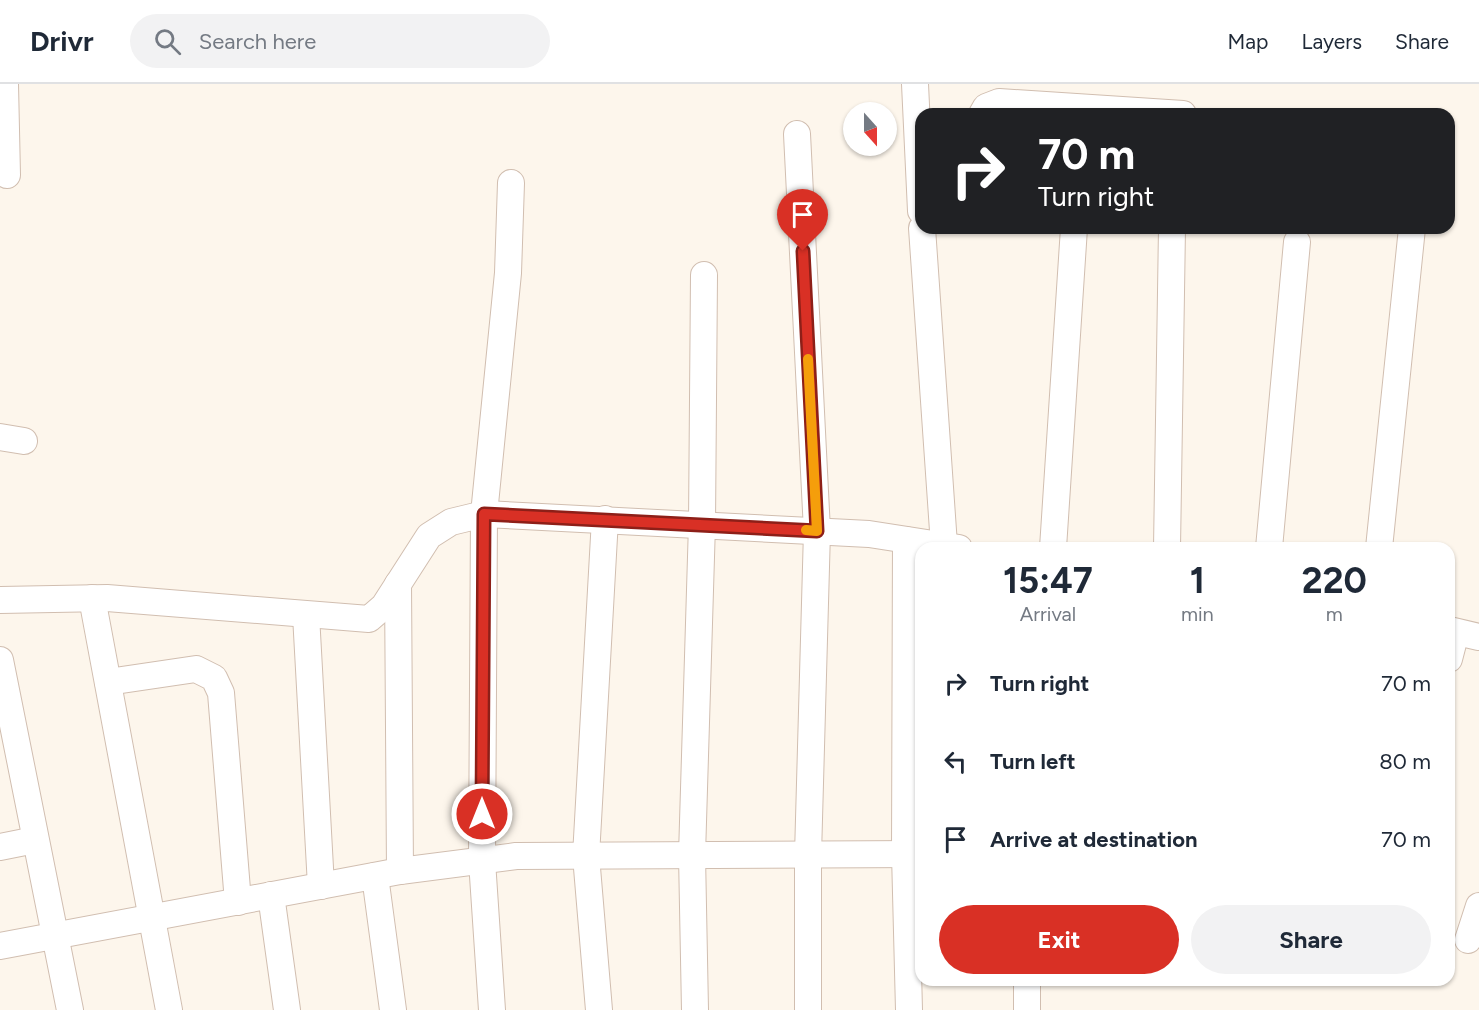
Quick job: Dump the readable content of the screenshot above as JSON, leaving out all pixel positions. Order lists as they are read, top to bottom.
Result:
{
  "north": "bottom",
  "page": {
    "header": "Drivr",
    "search": "Search here",
    "nav": ["Map", "Layers", "Share"],
    "turn": ["70 m", "Turn right"],
    "eta": [
      "15:47",
      "Arrival",
      "1",
      "min",
      "220",
      "m"
    ],
    "list": [
      {
        "name": "Turn right",
        "value": "70 m"
      },
      {
        "name": "Turn left",
        "value": "80 m"
      },
      {
        "name": "Arrive at destination",
        "value": "70 m"
      }
    ],
    "buttons": ["Exit", "Share"]
  }
}
